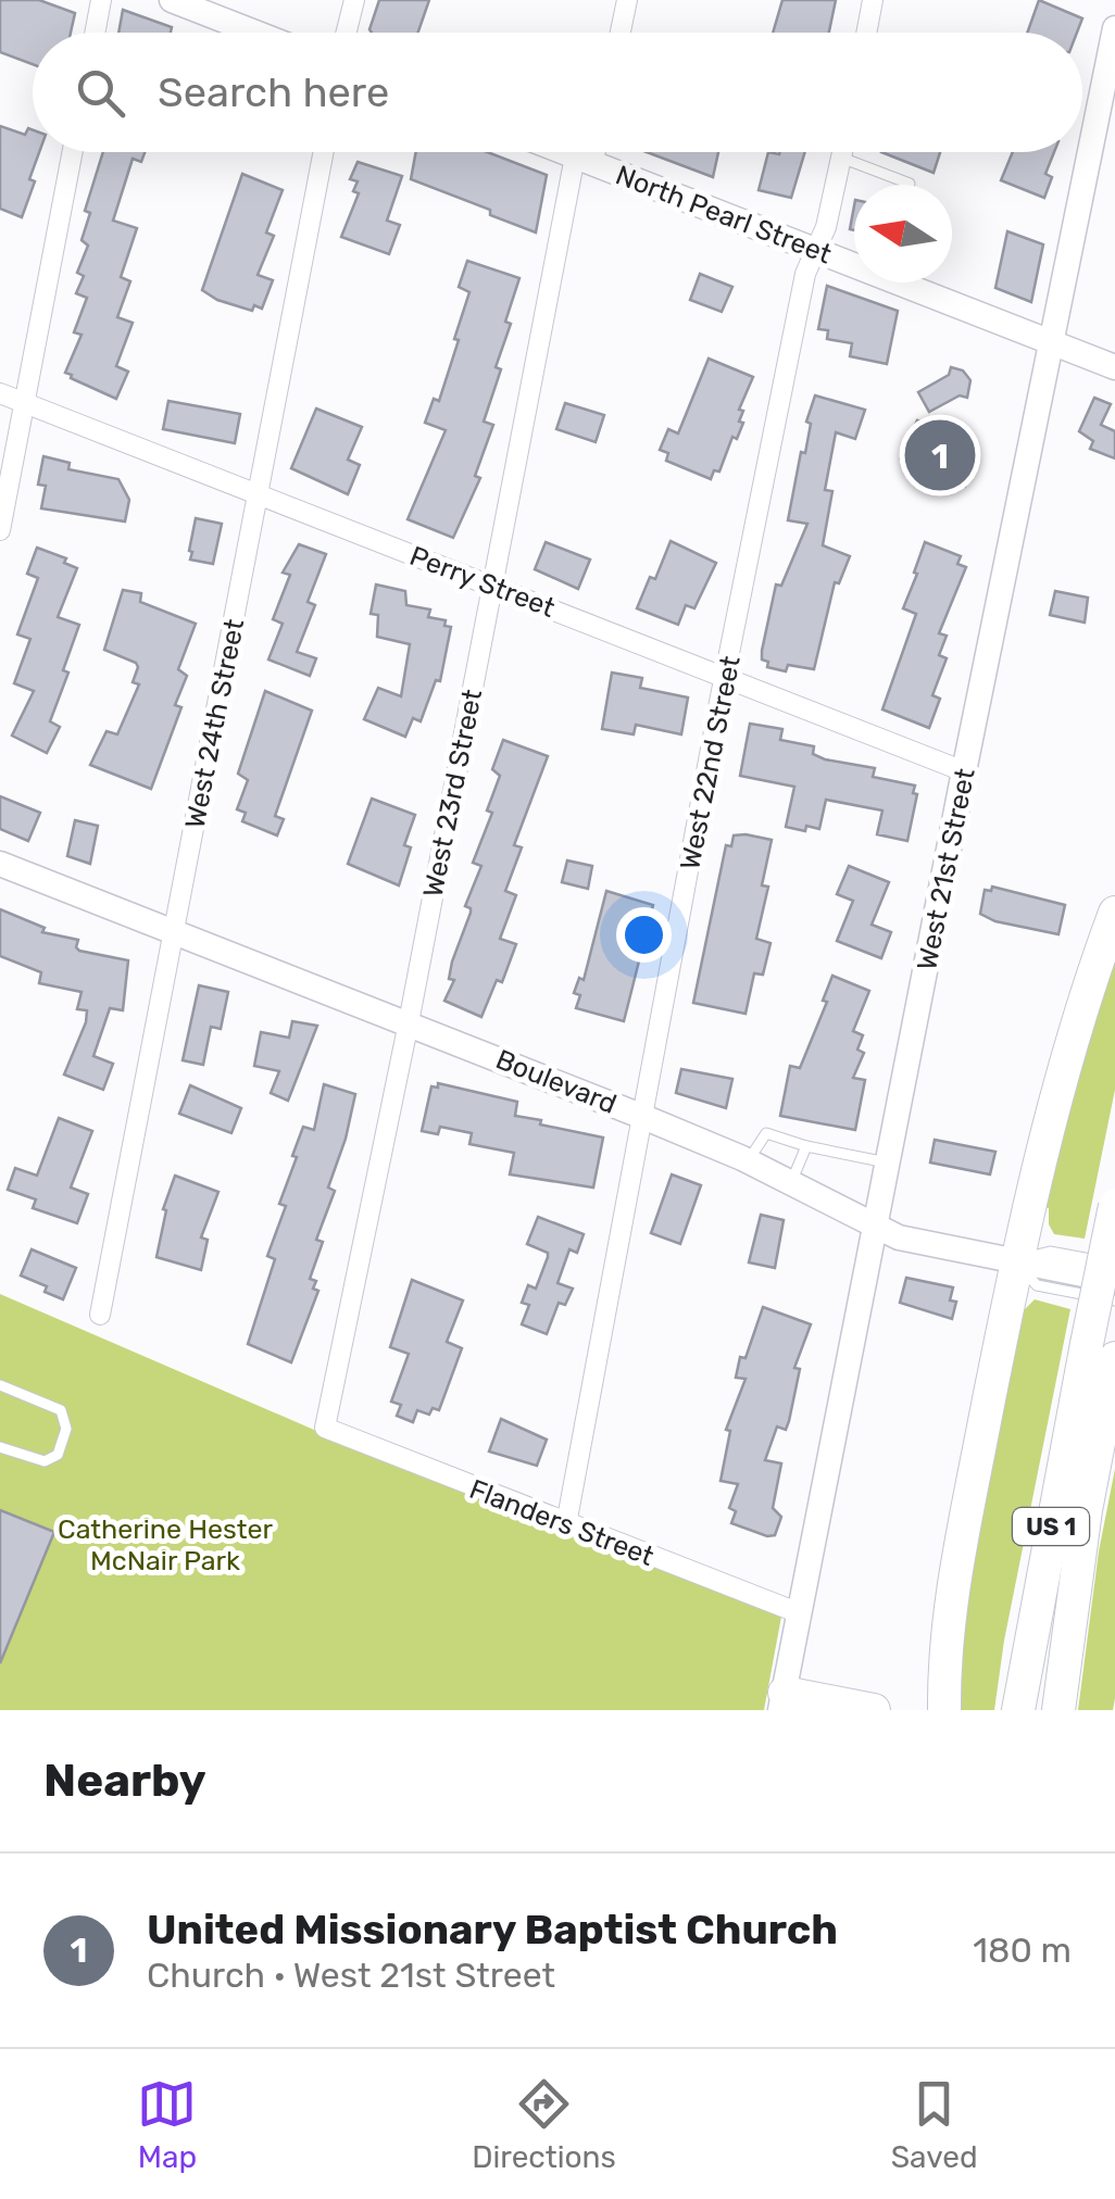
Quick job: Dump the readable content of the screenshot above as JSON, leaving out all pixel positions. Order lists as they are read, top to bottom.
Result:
{
  "streets": {
    "highway": ["US 1"],
    "street": [
      "North Pearl Street",
      "Perry Street",
      "West 24th Street",
      "West 22nd Street",
      "West 23rd Street",
      "West 21st Street",
      "Boulevard",
      "Flanders Street"
    ]
  },
  "crossings": [
    ["North Pearl Street", "West 22nd Street"],
    ["North Pearl Street", "West 23rd Street"],
    ["North Pearl Street", "West 21st Street"],
    ["Perry Street", "West 24th Street"],
    ["Perry Street", "West 22nd Street"],
    ["Perry Street", "West 23rd Street"],
    ["Perry Street", "West 21st Street"],
    ["West 24th Street", "Boulevard"],
    ["West 22nd Street", "Boulevard"],
    ["West 22nd Street", "Flanders Street"],
    ["West 23rd Street", "Boulevard"],
    ["West 23rd Street", "Flanders Street"],
    ["West 21st Street", "Boulevard"],
    ["West 21st Street", "Flanders Street"]
  ],
  "parks": ["Catherine Hester McNair Park"],
  "north": "left",
  "page": {
    "search": "Search here",
    "pins": "1",
    "heading": "Nearby",
    "list": [
      {
        "mark": "1",
        "name": "United Missionary Baptist Church",
        "note": "Church · West 21st Street",
        "value": "180 m"
      }
    ],
    "nav": ["Map", "Directions", "Saved"]
  }
}
